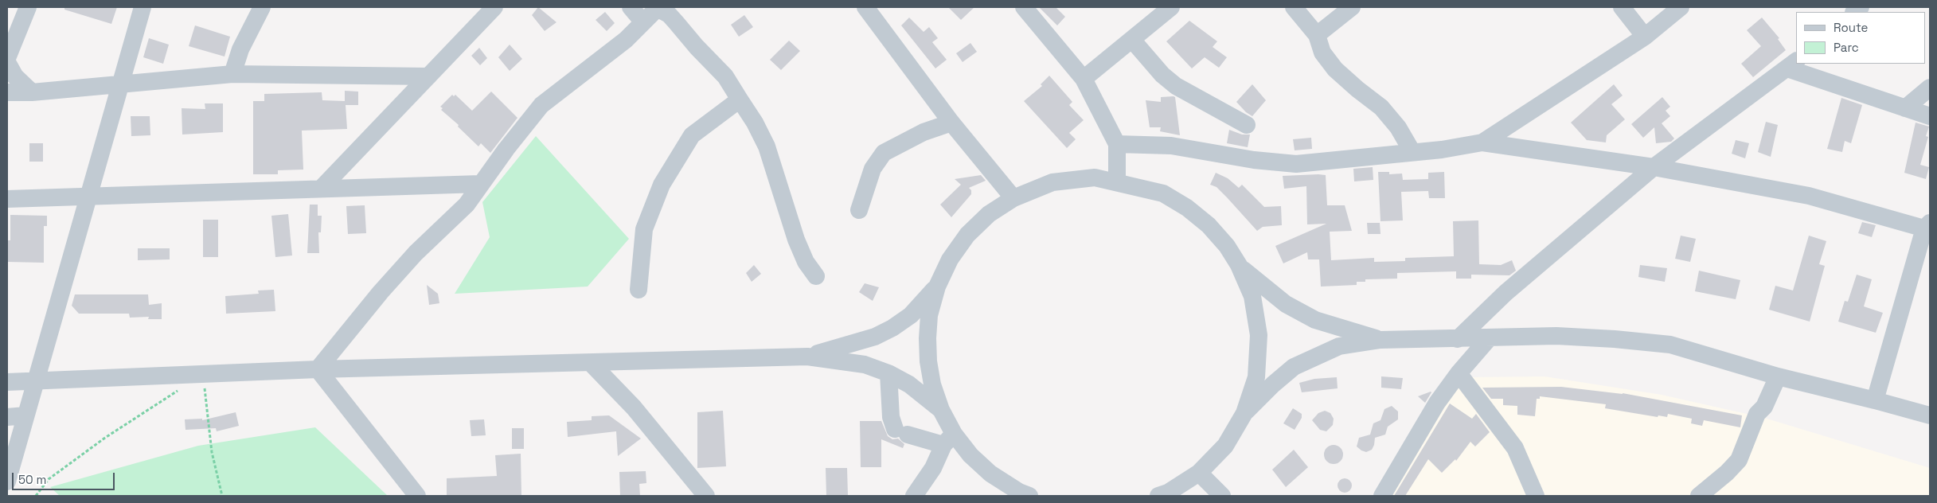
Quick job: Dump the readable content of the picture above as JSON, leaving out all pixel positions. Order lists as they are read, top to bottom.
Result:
{
  "legend": ["Route", "Parc"],
  "scale_bar": "50 m"
}
